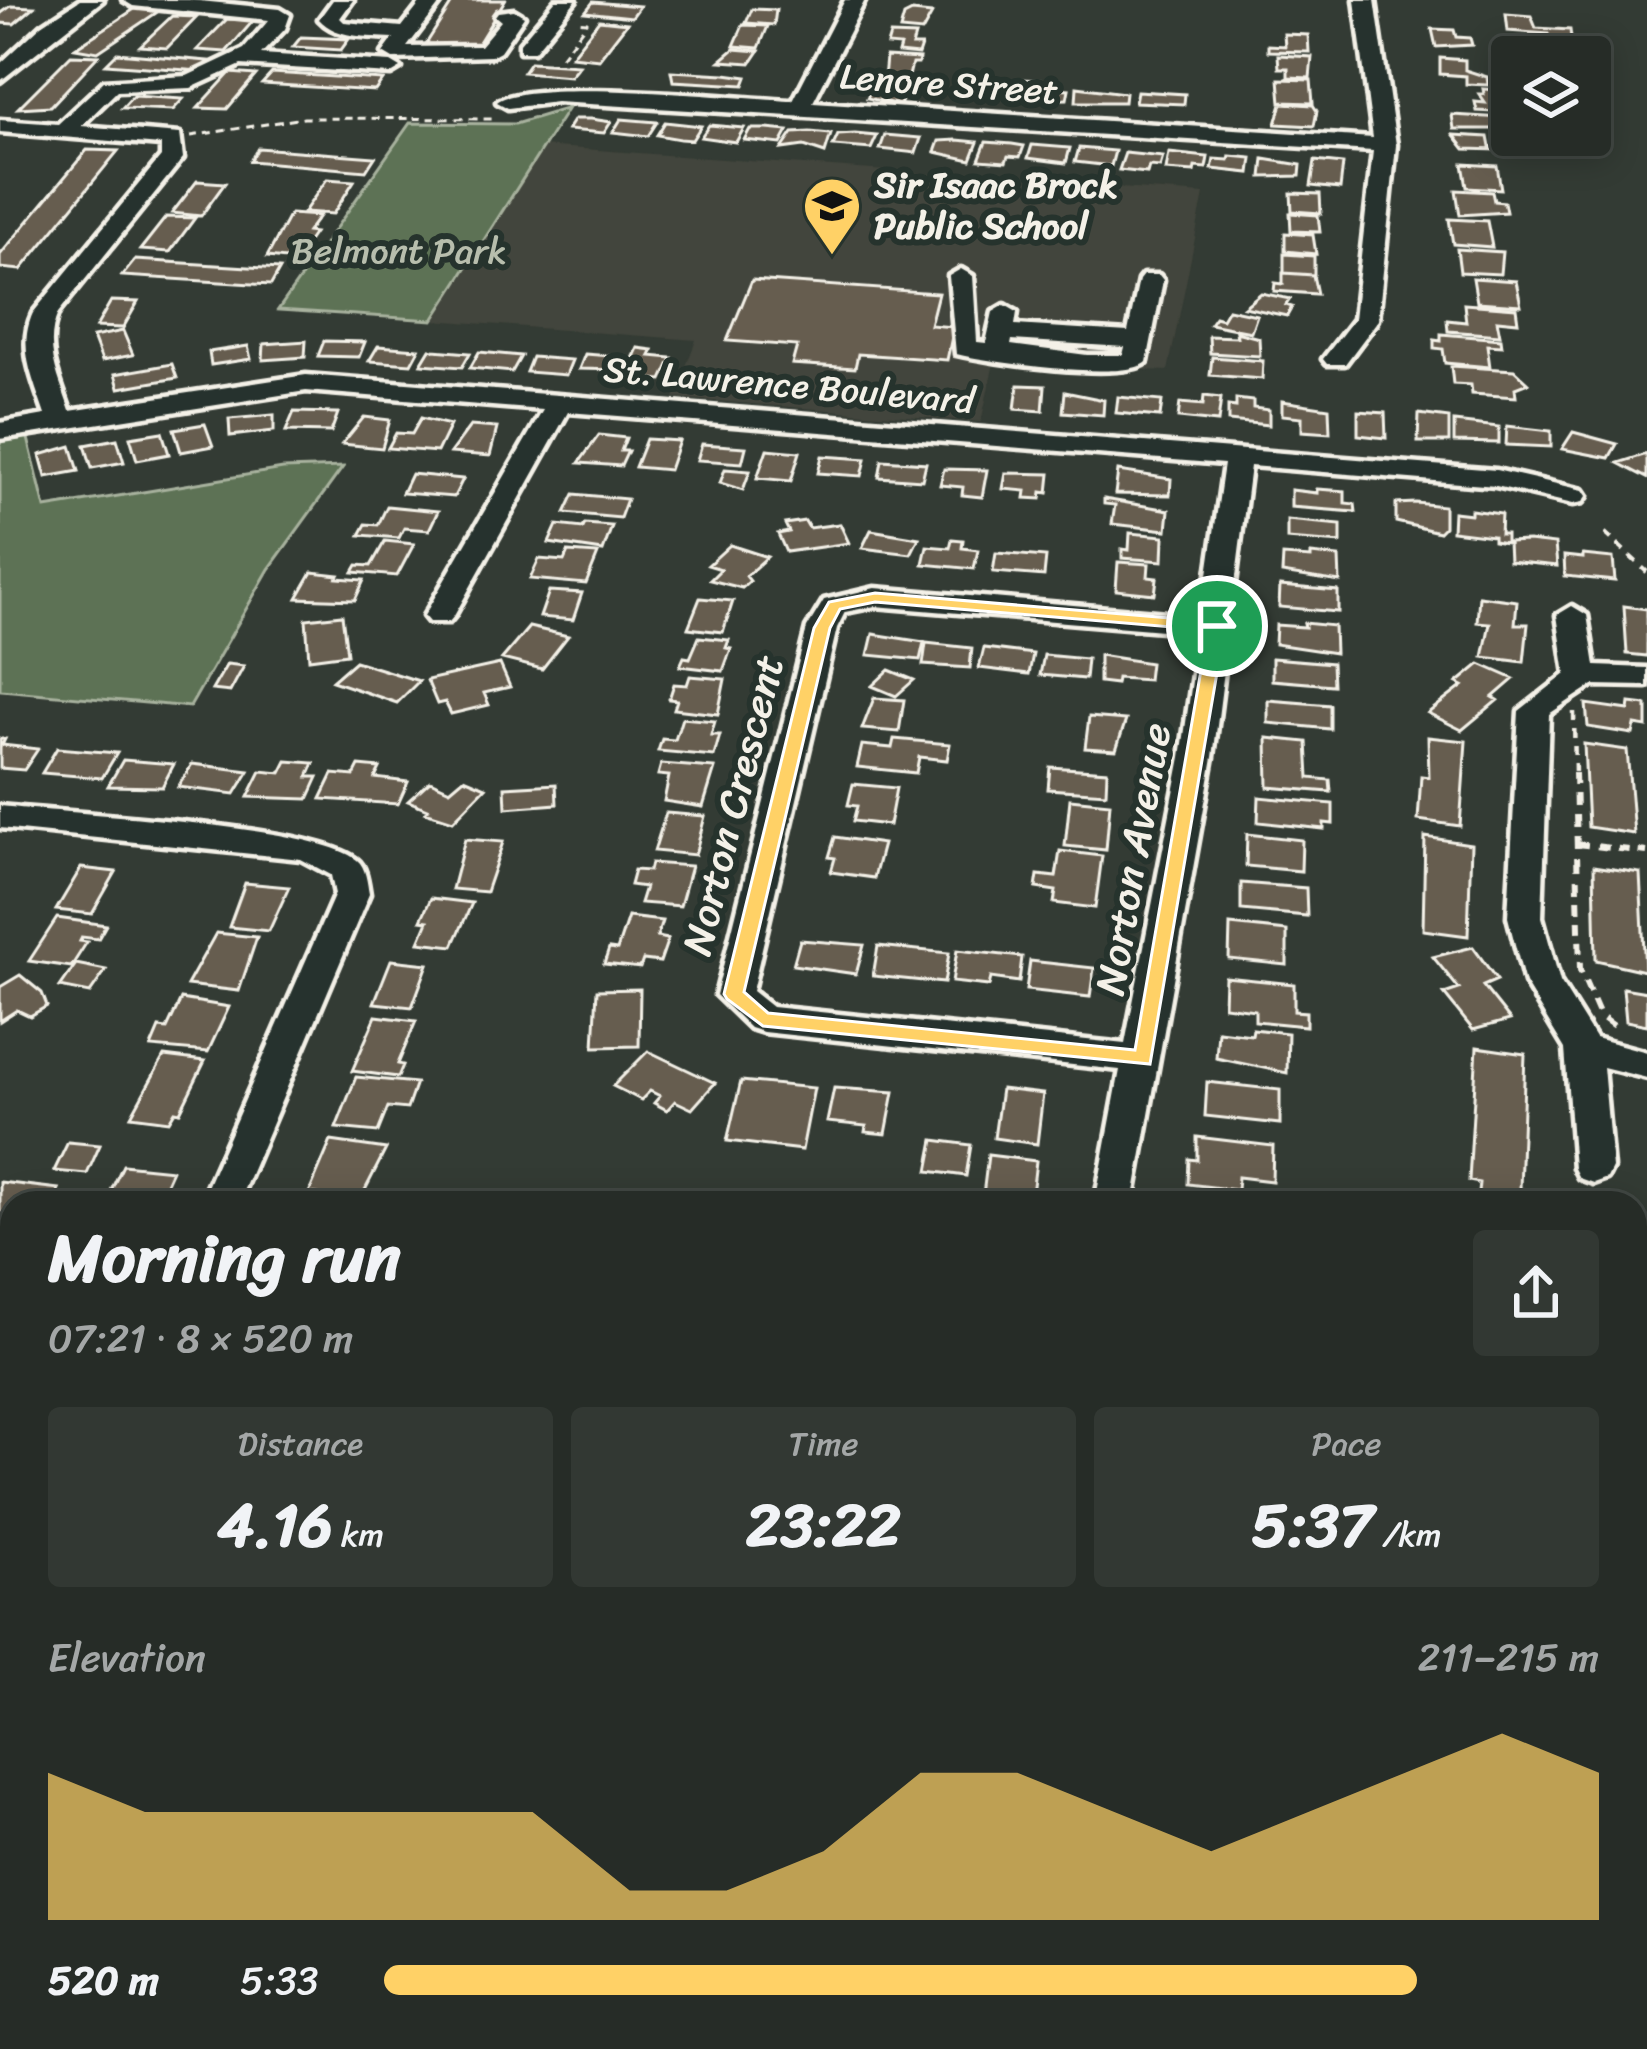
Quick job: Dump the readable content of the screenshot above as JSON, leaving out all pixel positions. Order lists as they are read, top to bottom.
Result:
{
  "streets": {
    "street": [
      "Lenore Street",
      "St. Lawrence Boulevard",
      "Norton Crescent",
      "Norton Avenue"
    ]
  },
  "crossings": [
    ["St. Lawrence Boulevard", "Norton Avenue"],
    ["Norton Crescent", "Norton Avenue"]
  ],
  "parks": ["Belmont Park"],
  "places": {
    "school or university": ["Sir Isaac Brock Public School"]
  },
  "page": {
    "heading": ["Morning run", "07:21 · 8 × 520 m"],
    "stats": [
      ["Distance", "4.16 km"],
      ["Time", "23:22"],
      ["Pace", "5:37 /km"]
    ],
    "chart": ["Elevation", "211–215 m"],
    "list": [
      {
        "name": "520 m",
        "note": "5:33"
      }
    ]
  }
}
